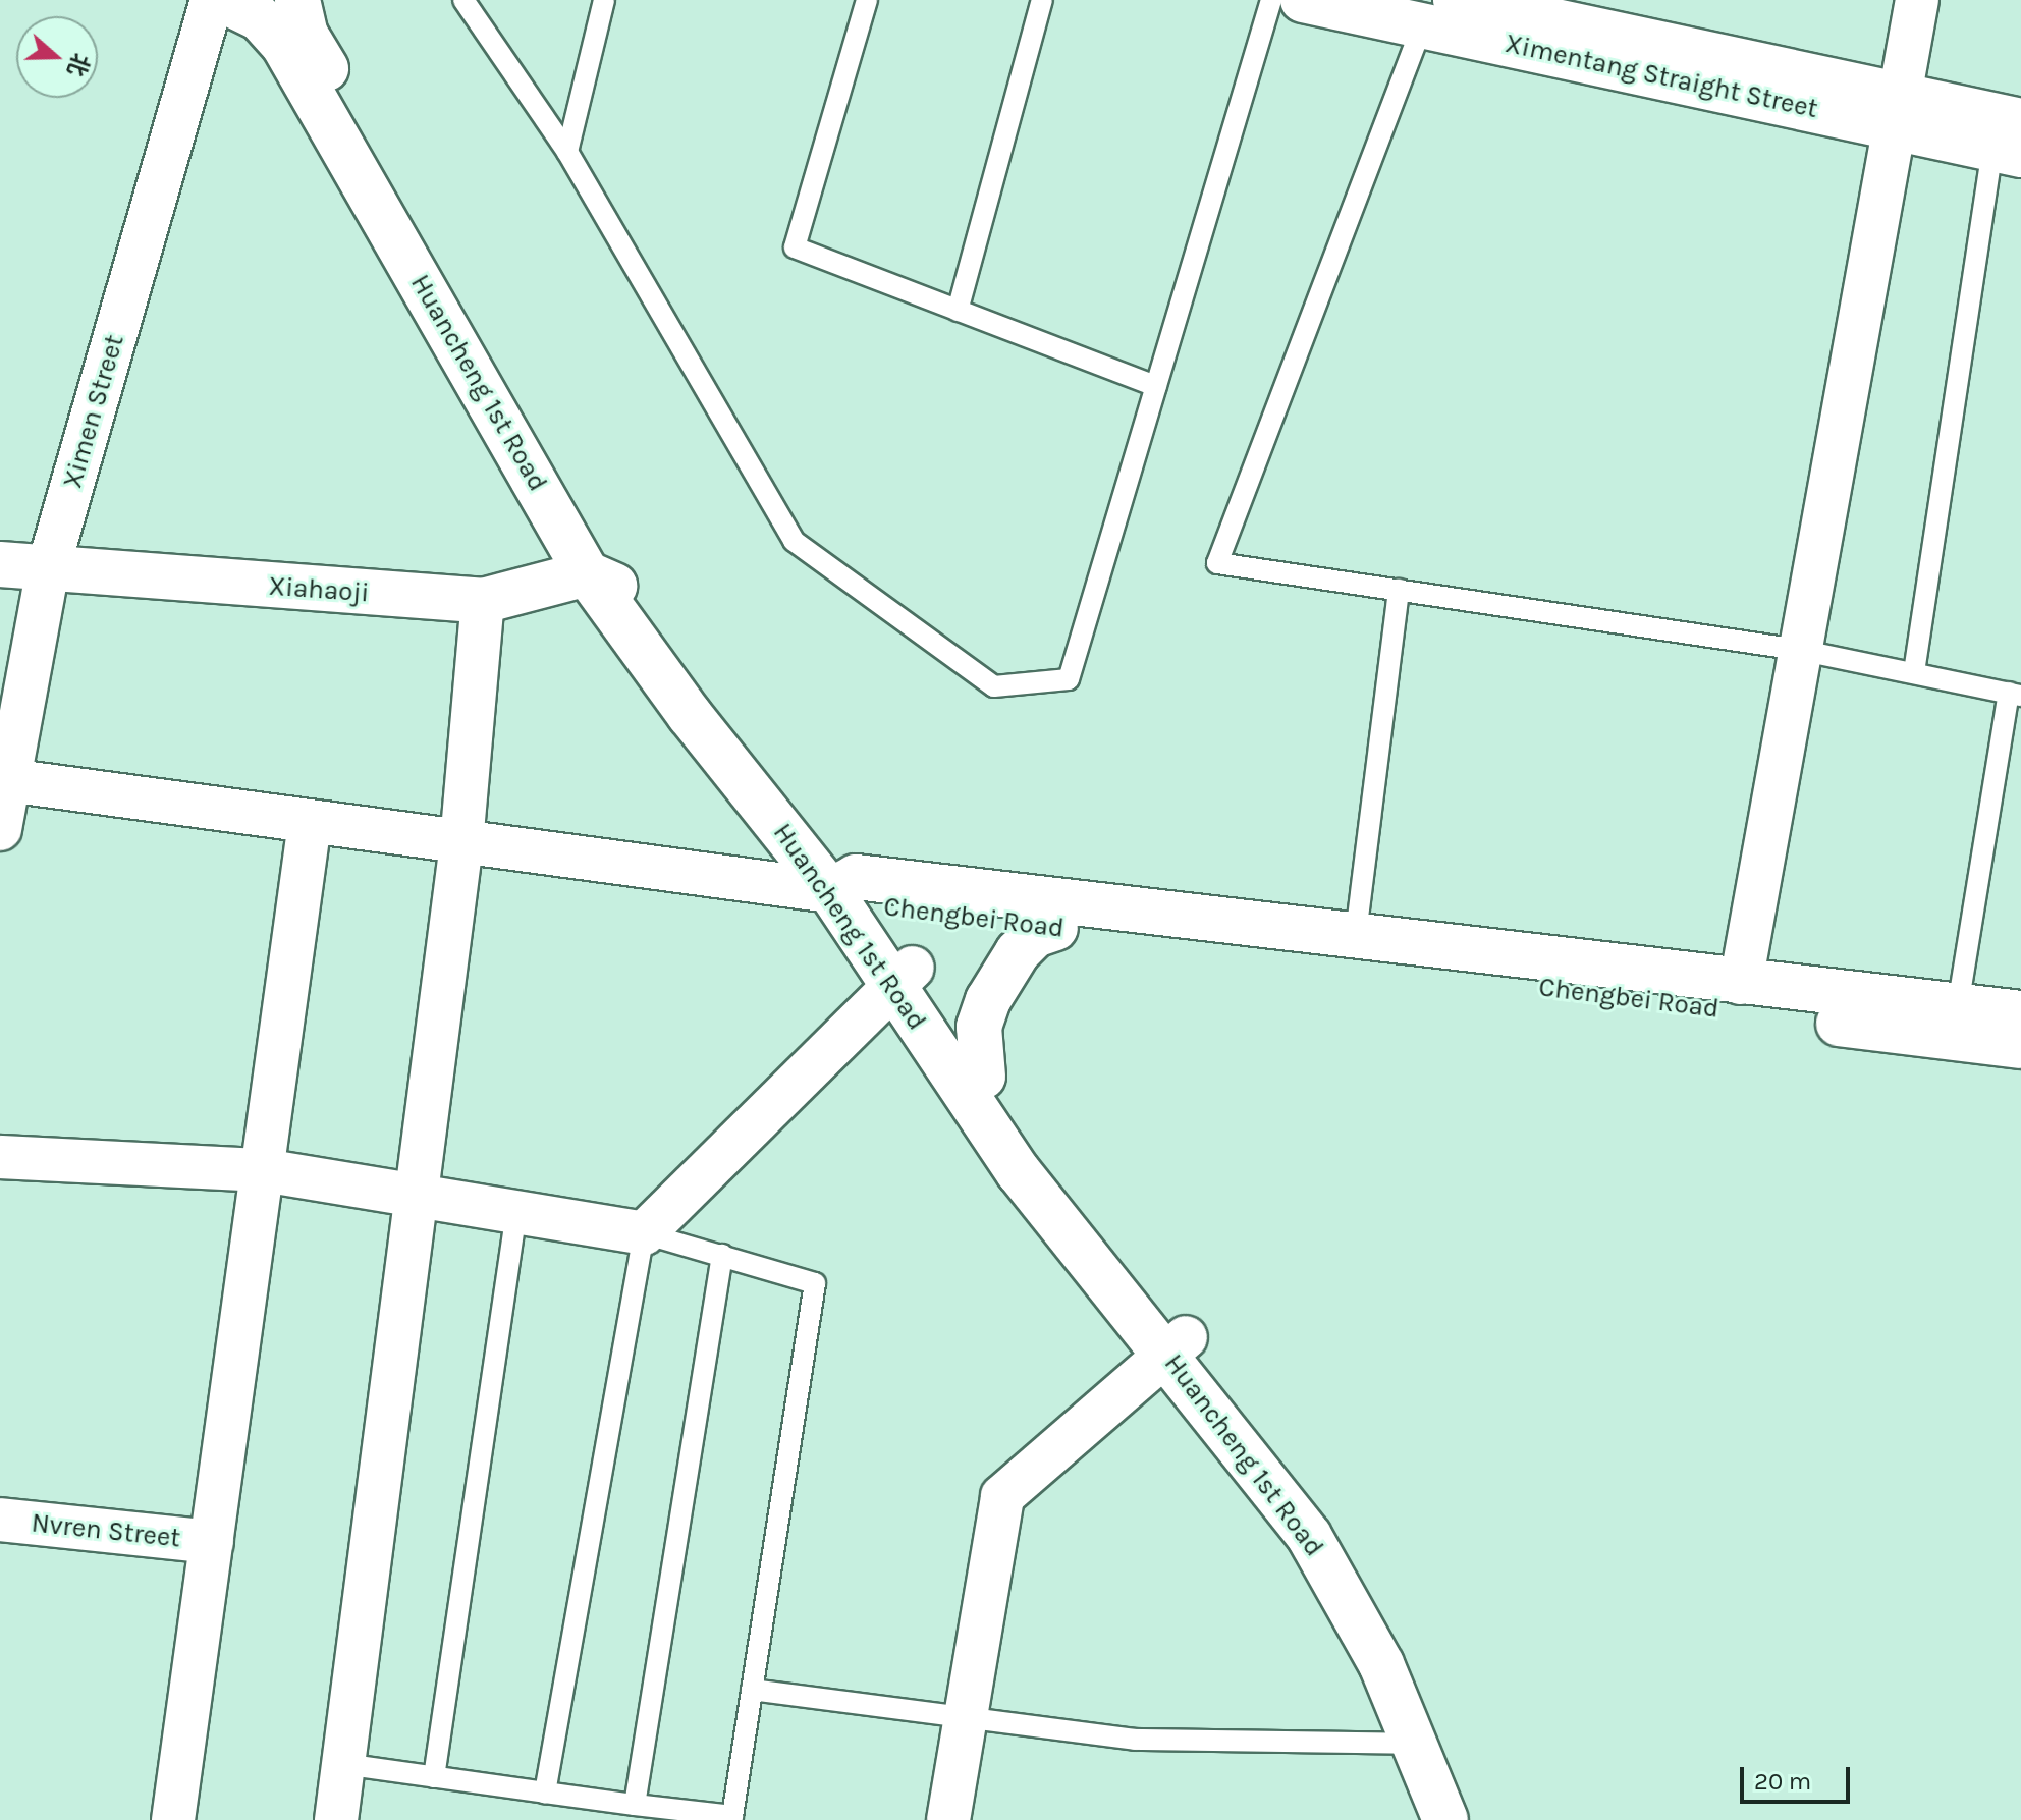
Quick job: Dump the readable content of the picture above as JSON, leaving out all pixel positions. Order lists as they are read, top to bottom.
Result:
{
  "streets": {
    "main road": [
      "Ximentang Straight Street",
      "Huancheng 1st Road",
      "Xiahaoji",
      "Chengbei Road"
    ],
    "street": ["Ximen Street", "Nvren Street"]
  },
  "crossings": [
    ["Huancheng 1st Road", "Xiahaoji"],
    ["Huancheng 1st Road", "Chengbei Road"],
    ["Ximen Street", "Xiahaoji"]
  ],
  "scale_bar": "20 m",
  "north": "right"
}
